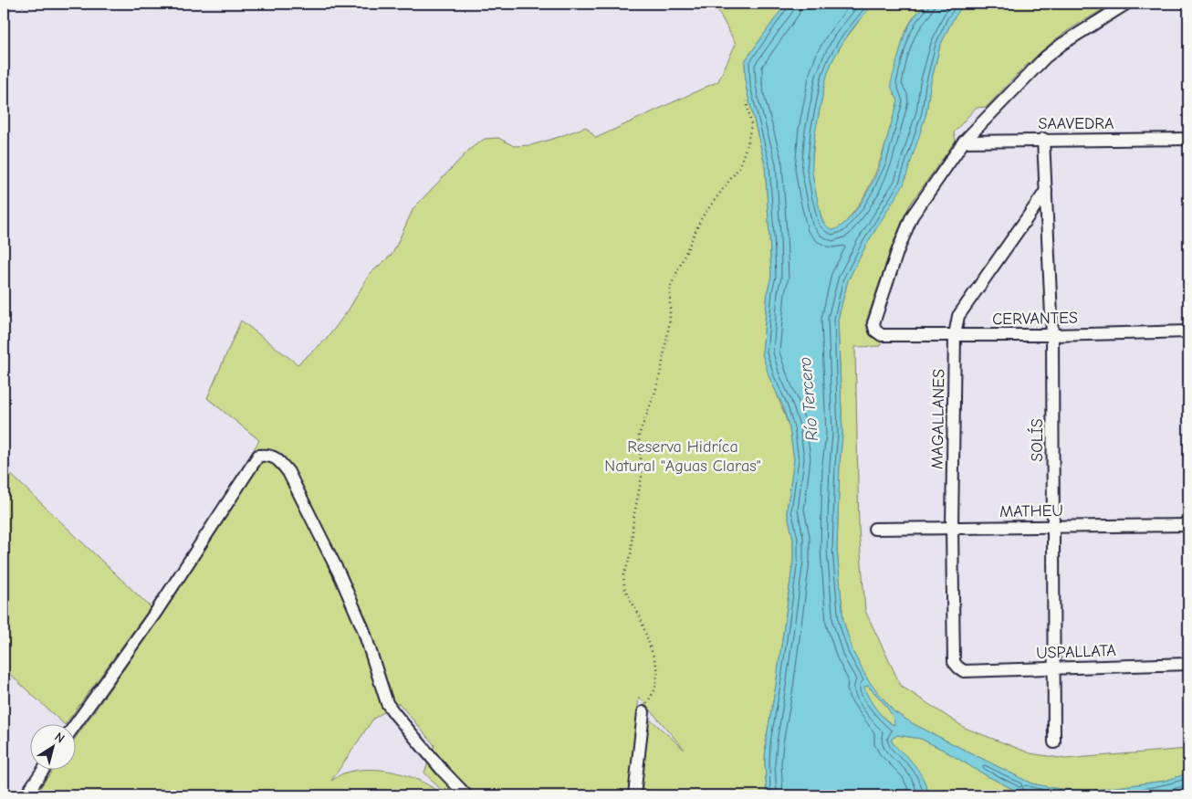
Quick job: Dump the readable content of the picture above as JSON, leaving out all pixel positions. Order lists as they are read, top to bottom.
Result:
{
  "streets": {
    "street": [
      "SAAVEDRA",
      "CERVANTES",
      "MAGALLANES",
      "SOLÍS",
      "MATHEU",
      "USPALLATA"
    ]
  },
  "crossings": [
    ["SAAVEDRA", "CERVANTES"],
    ["SAAVEDRA", "SOLÍS"],
    ["CERVANTES", "MAGALLANES"],
    ["CERVANTES", "SOLÍS"],
    ["MAGALLANES", "SOLÍS"],
    ["MAGALLANES", "MATHEU"],
    ["MAGALLANES", "USPALLATA"],
    ["SOLÍS", "MATHEU"],
    ["SOLÍS", "USPALLATA"]
  ],
  "water": ["Río Tercero"],
  "parks": ["Reserva Hidríca Natural \"Aguas Claras\""],
  "north": "top right"
}
